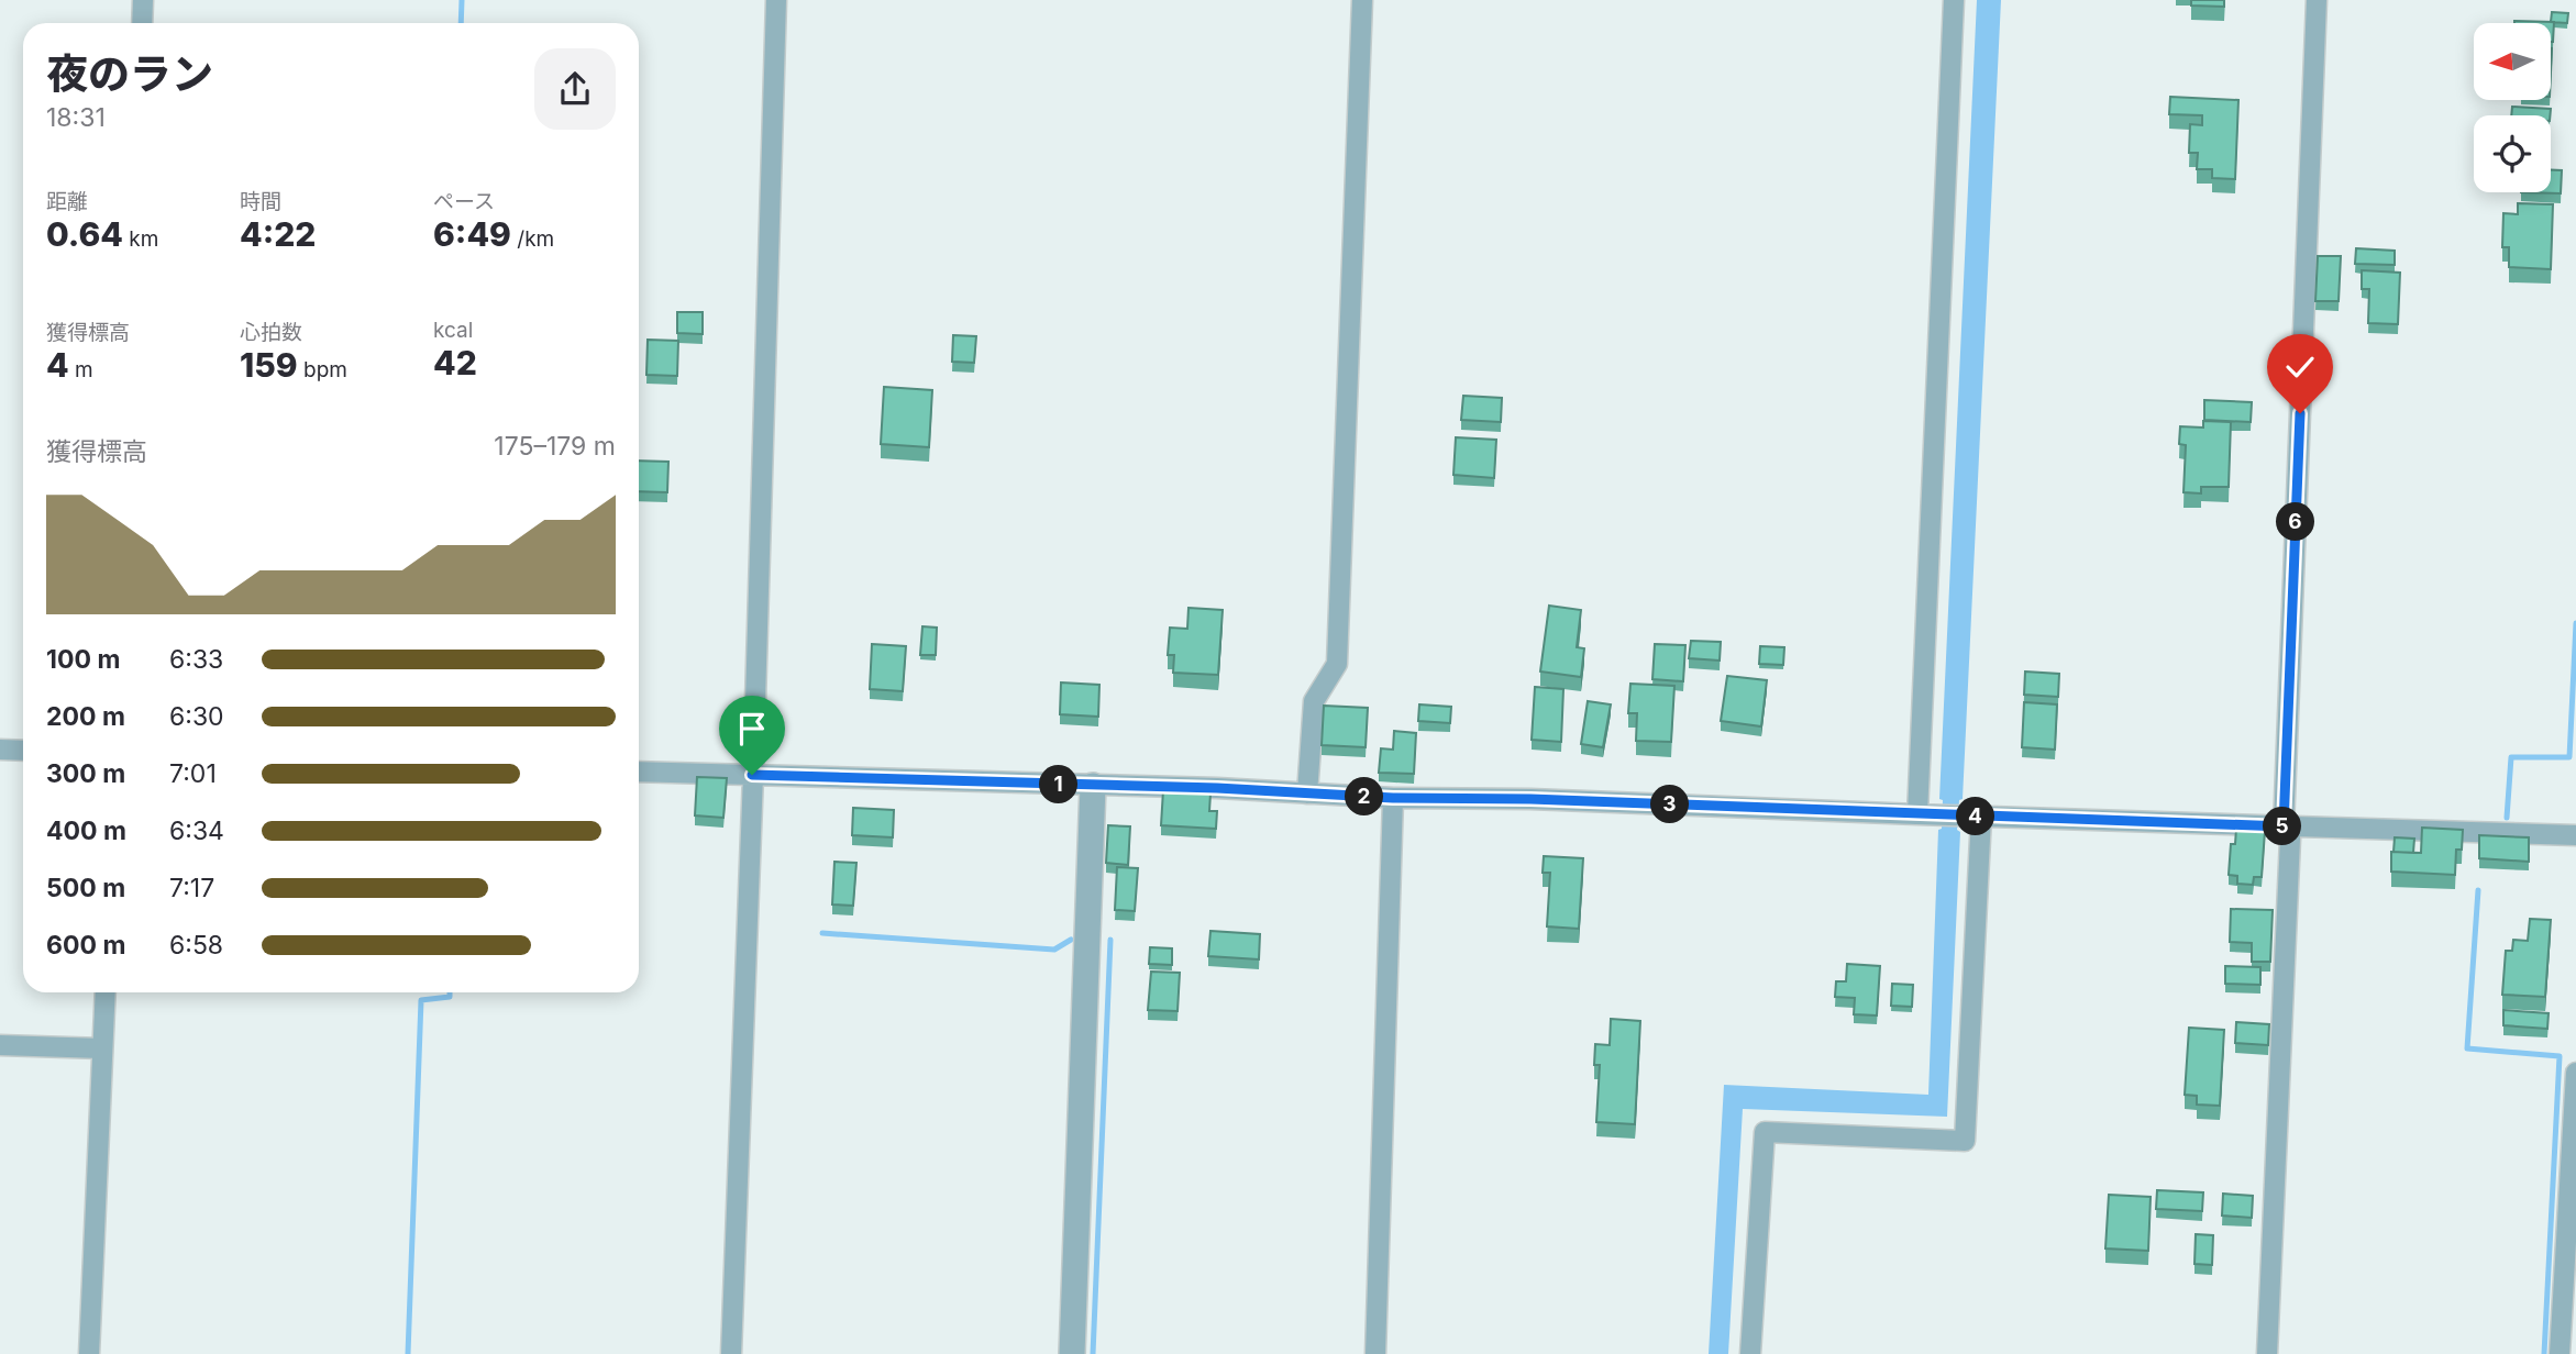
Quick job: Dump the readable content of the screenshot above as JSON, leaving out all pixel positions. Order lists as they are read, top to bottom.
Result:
{
  "north": "left",
  "page": {
    "heading": ["夜のラン", "18:31"],
    "stats": [
      ["距離", "0.64 km"],
      ["時間", "4:22"],
      ["ペース", "6:49 /km"],
      ["獲得標高", "4 m"],
      ["心拍数", "159 bpm"],
      ["kcal", "42"]
    ],
    "chart": ["獲得標高", "175–179 m"],
    "pins": [
      "6",
      "1",
      "2",
      "3",
      "4",
      "5"
    ],
    "list": [
      {
        "name": "100 m",
        "note": "6:33"
      },
      {
        "name": "200 m",
        "note": "6:30"
      },
      {
        "name": "300 m",
        "note": "7:01"
      },
      {
        "name": "400 m",
        "note": "6:34"
      },
      {
        "name": "500 m",
        "note": "7:17"
      },
      {
        "name": "600 m",
        "note": "6:58"
      }
    ]
  }
}
